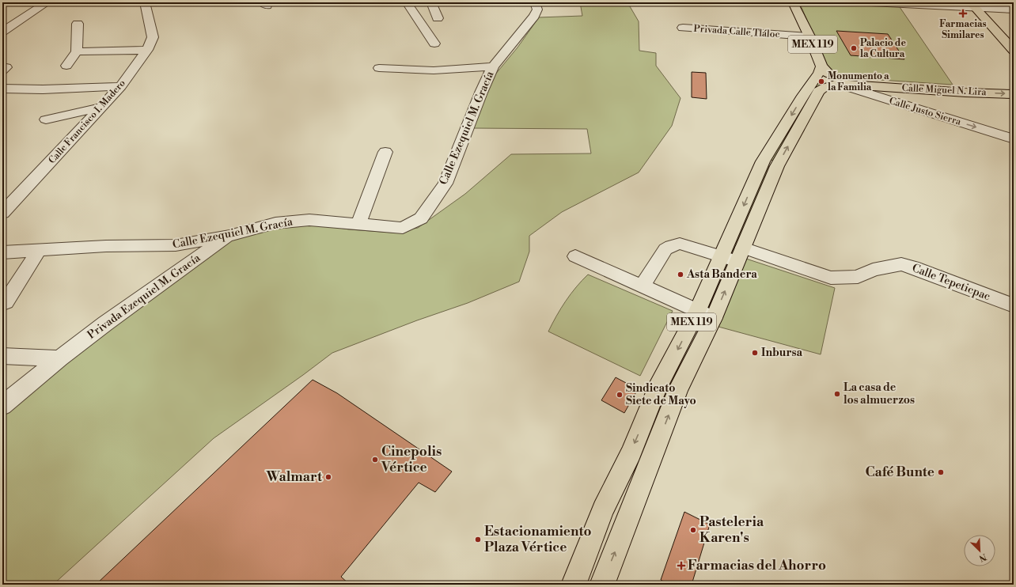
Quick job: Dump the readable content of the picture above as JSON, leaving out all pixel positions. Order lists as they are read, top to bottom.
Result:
{
  "streets": {
    "main road": ["MEX 119", "Calle Miguel N. Lira"],
    "street": [
      "Privada Calle Tláloc",
      "Calle Justo Sierra",
      "Calle Francisco I. Madero",
      "Calle Ezequiel M. Gracía",
      "Calle Tepeticpac",
      "Privada Ezequiel M. Gracía"
    ]
  },
  "crossings": [
    ["Privada Calle Tláloc", "MEX 119"],
    ["MEX 119", "Calle Miguel N. Lira"],
    ["MEX 119", "Calle Justo Sierra"],
    ["MEX 119", "Calle Tepeticpac"],
    ["Calle Miguel N. Lira", "Calle Justo Sierra"],
    ["Calle Ezequiel M. Gracía", "Privada Ezequiel M. Gracía"]
  ],
  "one_way": ["Calle Miguel N. Lira"],
  "places": {
    "health": ["Farmacias Similares", "Farmacias del Ahorro"],
    "other": [
      "Palacio de la Cultura",
      "Monumento a la Familia",
      "Asta Bandera",
      "Inbursa",
      "La casa de los almuerzos",
      "Sindicato Siete de Mayo",
      "Cinepolis Vértice",
      "Café Bunte",
      "Walmart",
      "Pasteleria Karen's",
      "Estacionamiento Plaza Vértice"
    ]
  },
  "north": "bottom right"
}
